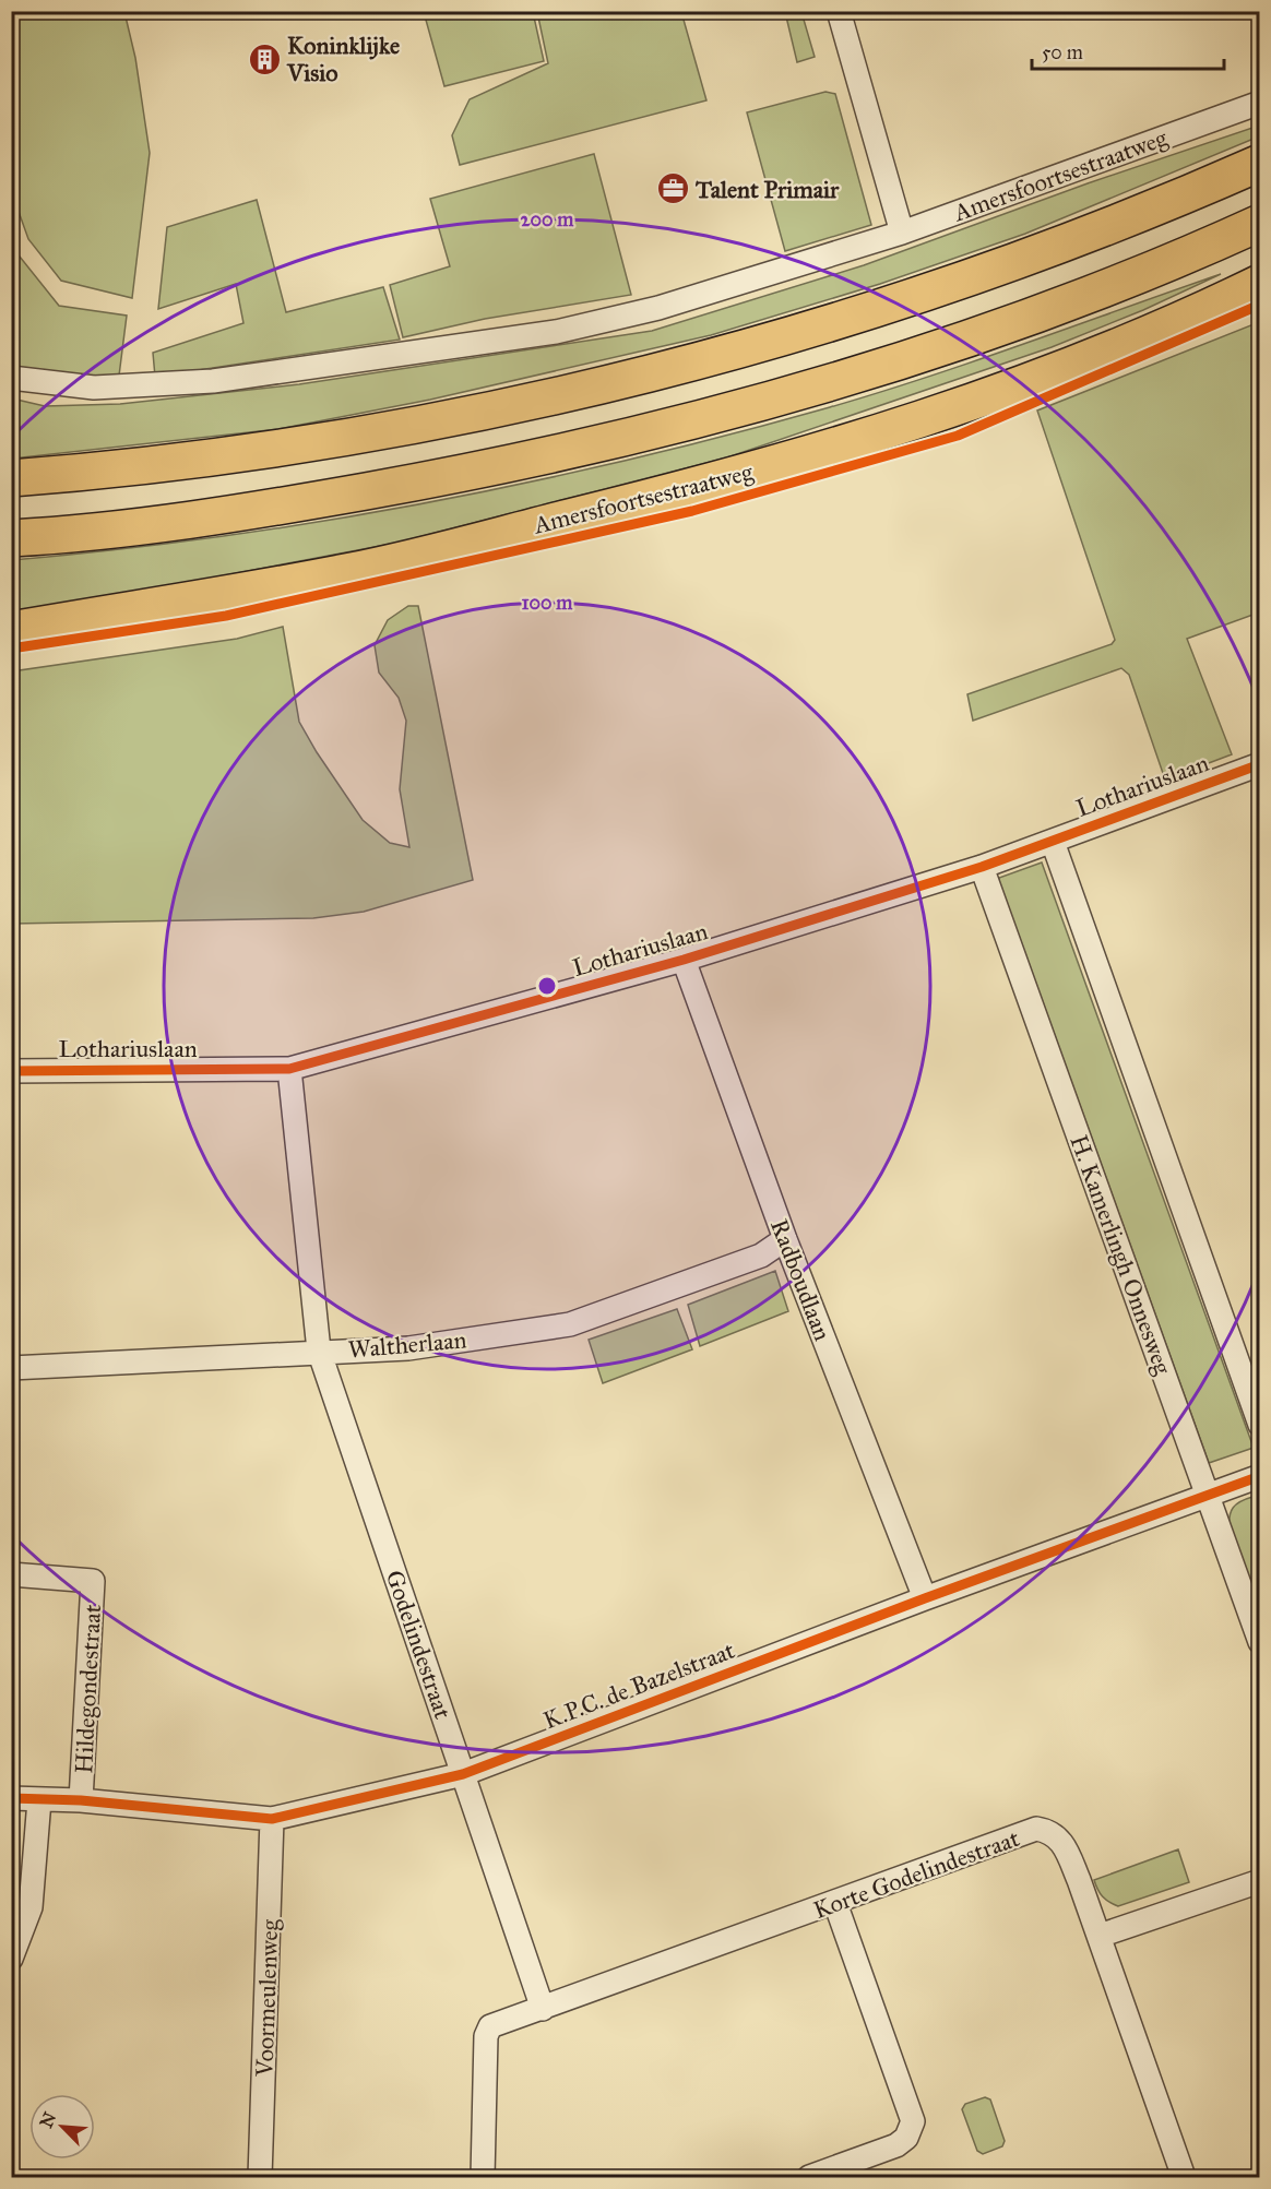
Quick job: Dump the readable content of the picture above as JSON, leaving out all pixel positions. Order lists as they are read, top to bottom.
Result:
{
  "streets": {
    "main road": ["Amersfoortsestraatweg"],
    "street": [
      "Lothariuslaan",
      "H. Kamerlingh Onnesweg",
      "Radboudlaan",
      "Waltherlaan",
      "Godelindestraat",
      "K.P.C. de Bazelstraat",
      "Hildegondestraat",
      "Korte Godelindestraat",
      "Voormeulenweg"
    ]
  },
  "crossings": [
    ["Lothariuslaan", "H. Kamerlingh Onnesweg"],
    ["Lothariuslaan", "Radboudlaan"],
    ["Lothariuslaan", "Godelindestraat"],
    ["H. Kamerlingh Onnesweg", "K.P.C. de Bazelstraat"],
    ["Radboudlaan", "Waltherlaan"],
    ["Radboudlaan", "K.P.C. de Bazelstraat"],
    ["Waltherlaan", "Godelindestraat"],
    ["Godelindestraat", "K.P.C. de Bazelstraat"],
    ["Godelindestraat", "Korte Godelindestraat"],
    ["K.P.C. de Bazelstraat", "Hildegondestraat"],
    ["K.P.C. de Bazelstraat", "Voormeulenweg"]
  ],
  "places": {
    "building": ["Koninklijke Visio"],
    "office": ["Talent Primair"]
  },
  "scale_bar": "50 m",
  "north": "top left",
  "rings": ["200 m", "100 m"]
}
